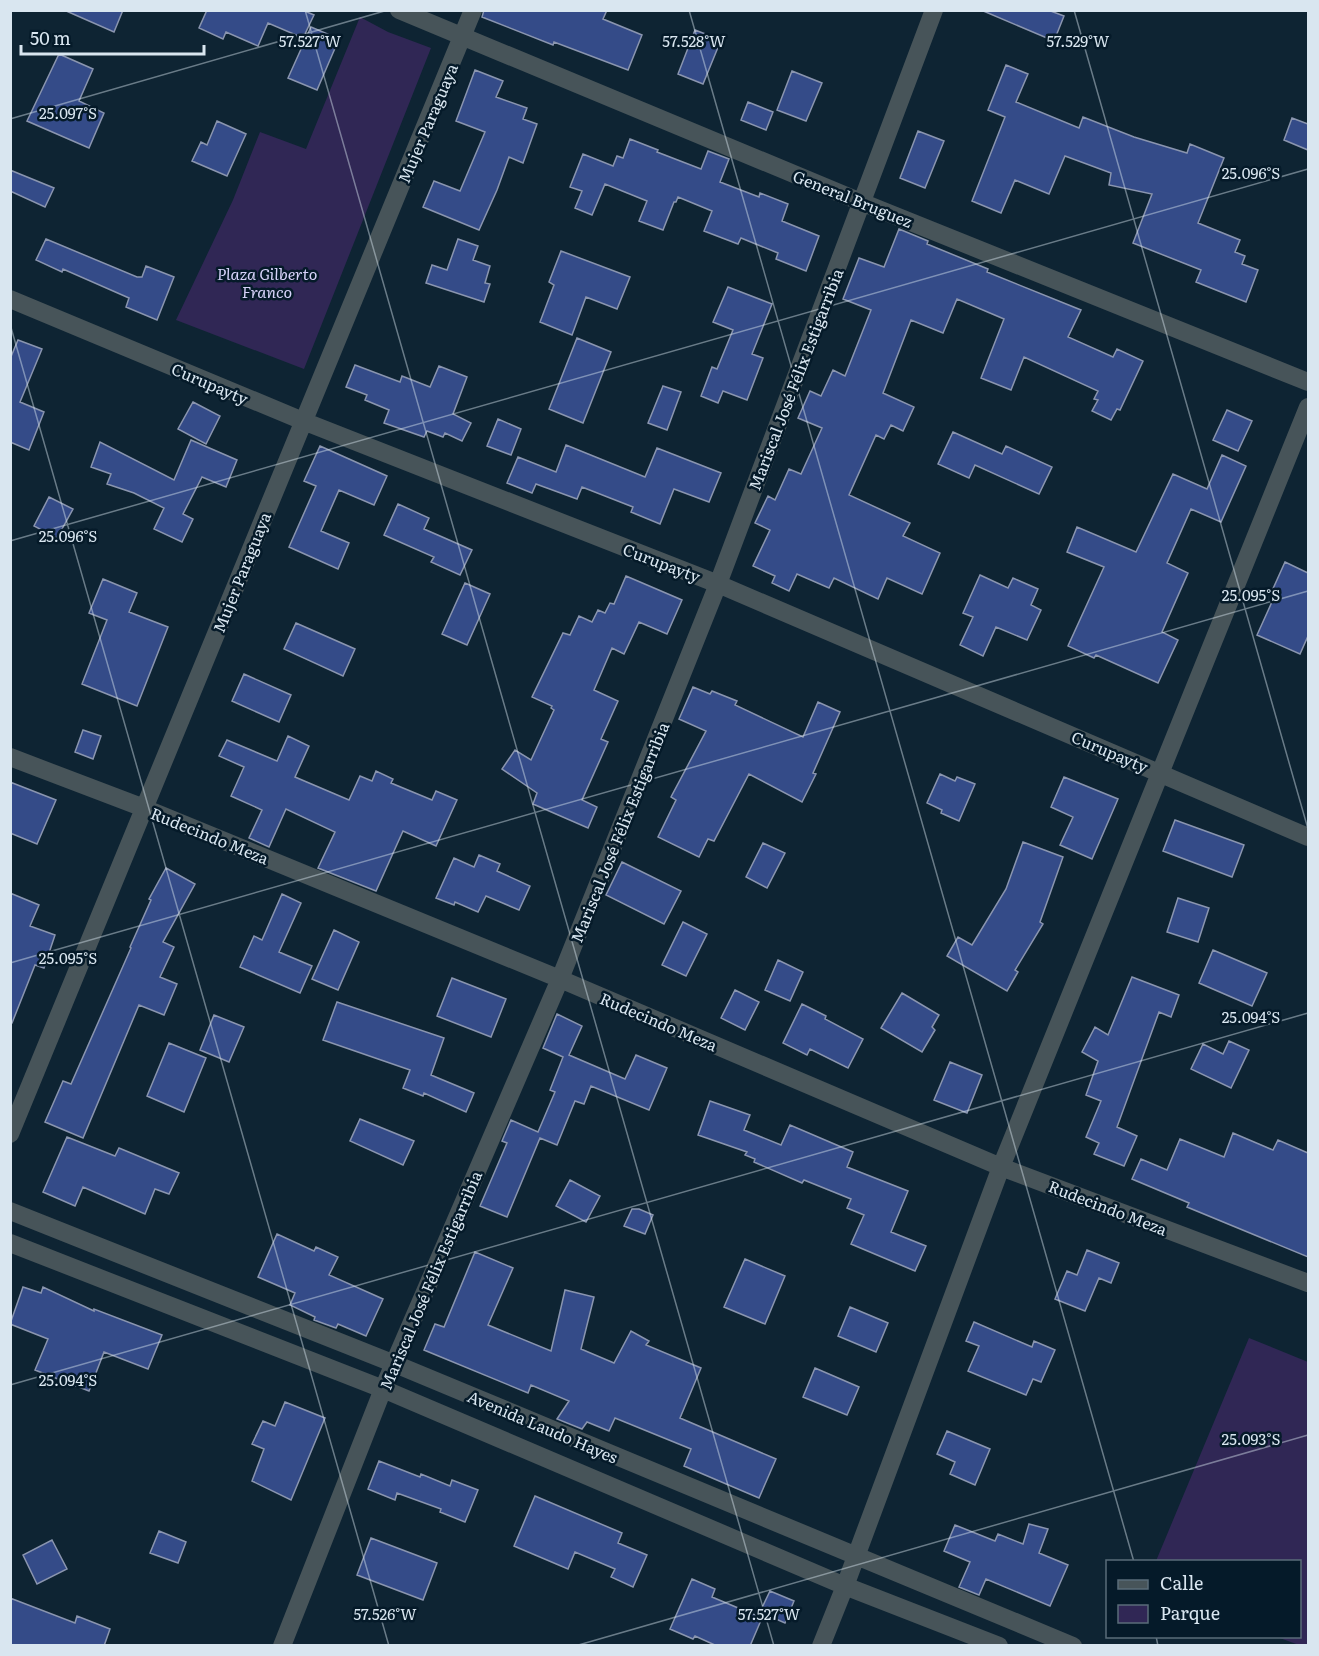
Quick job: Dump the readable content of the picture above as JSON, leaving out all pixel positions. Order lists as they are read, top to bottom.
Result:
{
  "streets": {
    "street": [
      "Mujer Paraguaya",
      "General Bruguez",
      "Mariscal José Félix Estigarribia",
      "Curupayty",
      "Rudecindo Meza",
      "Avenida Laudo Hayes"
    ]
  },
  "crossings": [
    ["Mujer Paraguaya", "General Bruguez"],
    ["Mujer Paraguaya", "Curupayty"],
    ["Mujer Paraguaya", "Rudecindo Meza"],
    ["General Bruguez", "Mariscal José Félix Estigarribia"],
    ["Mariscal José Félix Estigarribia", "Curupayty"],
    ["Mariscal José Félix Estigarribia", "Rudecindo Meza"],
    ["Mariscal José Félix Estigarribia", "Avenida Laudo Hayes"]
  ],
  "parks": ["Plaza Gilberto Franco"],
  "legend": ["Calle", "Parque"],
  "scale_bar": "50 m",
  "coordinates": [
    "57.527°W",
    "57.528°W",
    "57.529°W",
    "25.097°S",
    "25.096°S",
    "25.095°S",
    "25.094°S",
    "25.093°S",
    "57.526°W"
  ]
}
